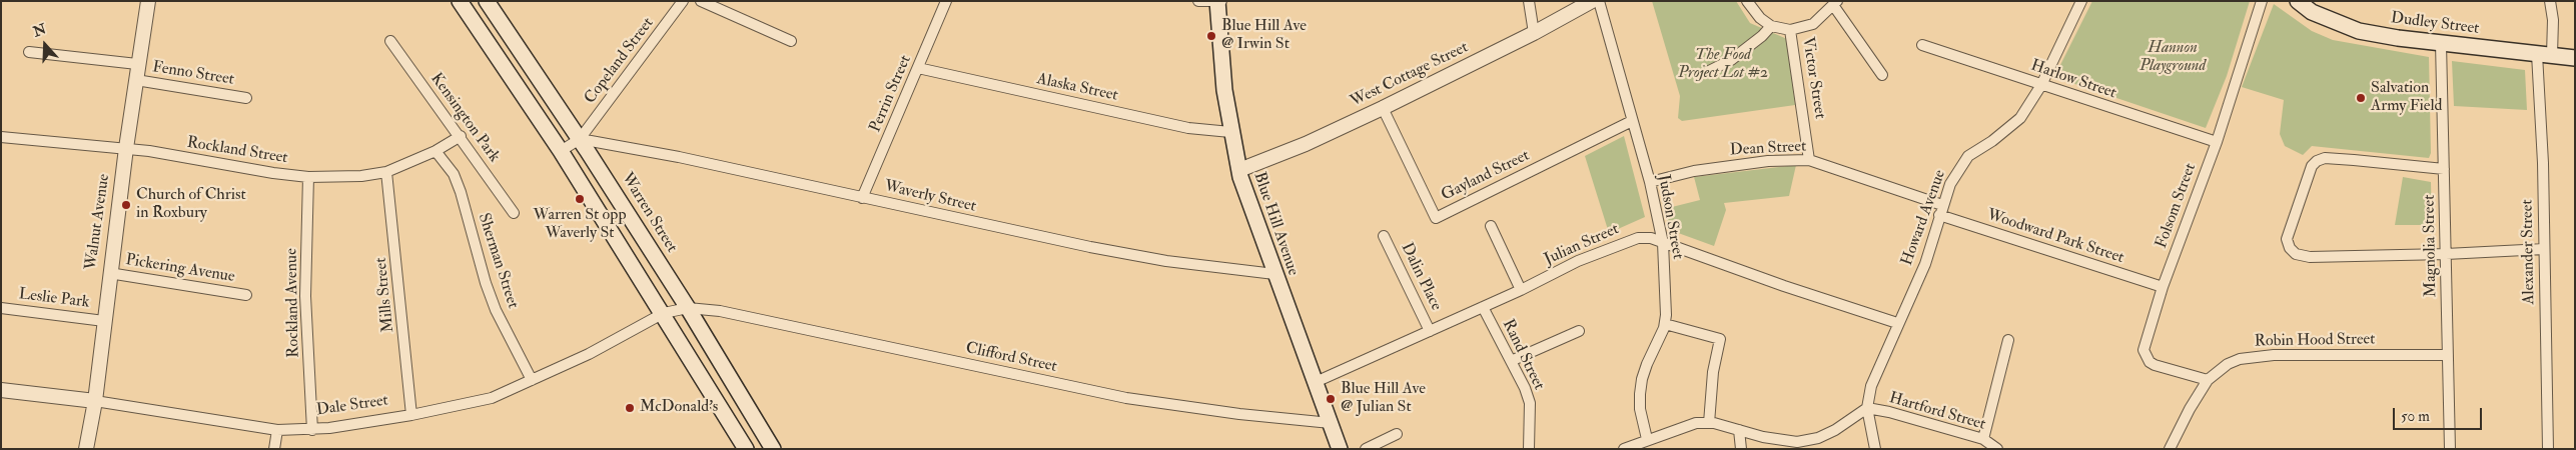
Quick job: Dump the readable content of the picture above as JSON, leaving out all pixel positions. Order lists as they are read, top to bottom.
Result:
{
  "streets": {
    "main road": ["Dudley Street", "Warren Street", "Blue Hill Avenue"],
    "street": [
      "Copeland Street",
      "Fenno Street",
      "West Cottage Street",
      "Victor Street",
      "Harlow Street",
      "Alaska Street",
      "Perrin Street",
      "Kensington Park",
      "Dean Street",
      "Rockland Street",
      "Gayland Street",
      "Waverly Street",
      "Folsom Street",
      "Judson Street",
      "Howard Avenue",
      "Walnut Avenue",
      "Woodward Park Street",
      "Julian Street",
      "Magnolia Street",
      "Alexander Street",
      "Sherman Street",
      "Pickering Avenue",
      "Dalin Place",
      "Mills Street",
      "Leslie Park",
      "Rockland Avenue",
      "Robin Hood Street",
      "Rand Street",
      "Clifford Street",
      "Dale Street",
      "Hartford Street"
    ]
  },
  "crossings": [
    ["Dudley Street", "Magnolia Street"],
    ["Dudley Street", "Alexander Street"],
    ["Copeland Street", "Waverly Street"],
    ["Copeland Street", "Warren Street"],
    ["Fenno Street", "Walnut Avenue"],
    ["West Cottage Street", "Gayland Street"],
    ["West Cottage Street", "Blue Hill Avenue"],
    ["Victor Street", "Dean Street"],
    ["Harlow Street", "Folsom Street"],
    ["Harlow Street", "Howard Avenue"],
    ["Alaska Street", "Perrin Street"],
    ["Alaska Street", "Blue Hill Avenue"],
    ["Perrin Street", "Waverly Street"],
    ["Kensington Park", "Rockland Street"],
    ["Dean Street", "Judson Street"],
    ["Dean Street", "Howard Avenue"],
    ["Dean Street", "Woodward Park Street"],
    ["Rockland Street", "Walnut Avenue"],
    ["Rockland Street", "Sherman Street"],
    ["Rockland Street", "Mills Street"],
    ["Rockland Street", "Rockland Avenue"],
    ["Gayland Street", "Judson Street"],
    ["Waverly Street", "Warren Street"],
    ["Waverly Street", "Blue Hill Avenue"],
    ["Folsom Street", "Woodward Park Street"],
    ["Folsom Street", "Robin Hood Street"],
    ["Warren Street", "Clifford Street"],
    ["Warren Street", "Dale Street"],
    ["Judson Street", "Julian Street"],
    ["Howard Avenue", "Woodward Park Street"],
    ["Howard Avenue", "Julian Street"],
    ["Howard Avenue", "Hartford Street"],
    ["Walnut Avenue", "Pickering Avenue"],
    ["Walnut Avenue", "Leslie Park"],
    ["Walnut Avenue", "Dale Street"],
    ["Blue Hill Avenue", "Julian Street"],
    ["Blue Hill Avenue", "Clifford Street"],
    ["Julian Street", "Dalin Place"],
    ["Julian Street", "Rand Street"],
    ["Magnolia Street", "Robin Hood Street"],
    ["Sherman Street", "Dale Street"],
    ["Mills Street", "Dale Street"],
    ["Rockland Avenue", "Dale Street"],
    ["Clifford Street", "Dale Street"]
  ],
  "parks": ["Hannon Playground", "The Food Project Lot #2"],
  "places": [
    "Blue Hill Ave @ Irwin St",
    "Salvation Army Field",
    "Warren St opp Waverly St",
    "Church of Christ in Roxbury",
    "Blue Hill Ave @ Julian St",
    "McDonald's"
  ],
  "scale_bar": "50 m",
  "north": "top"
}
